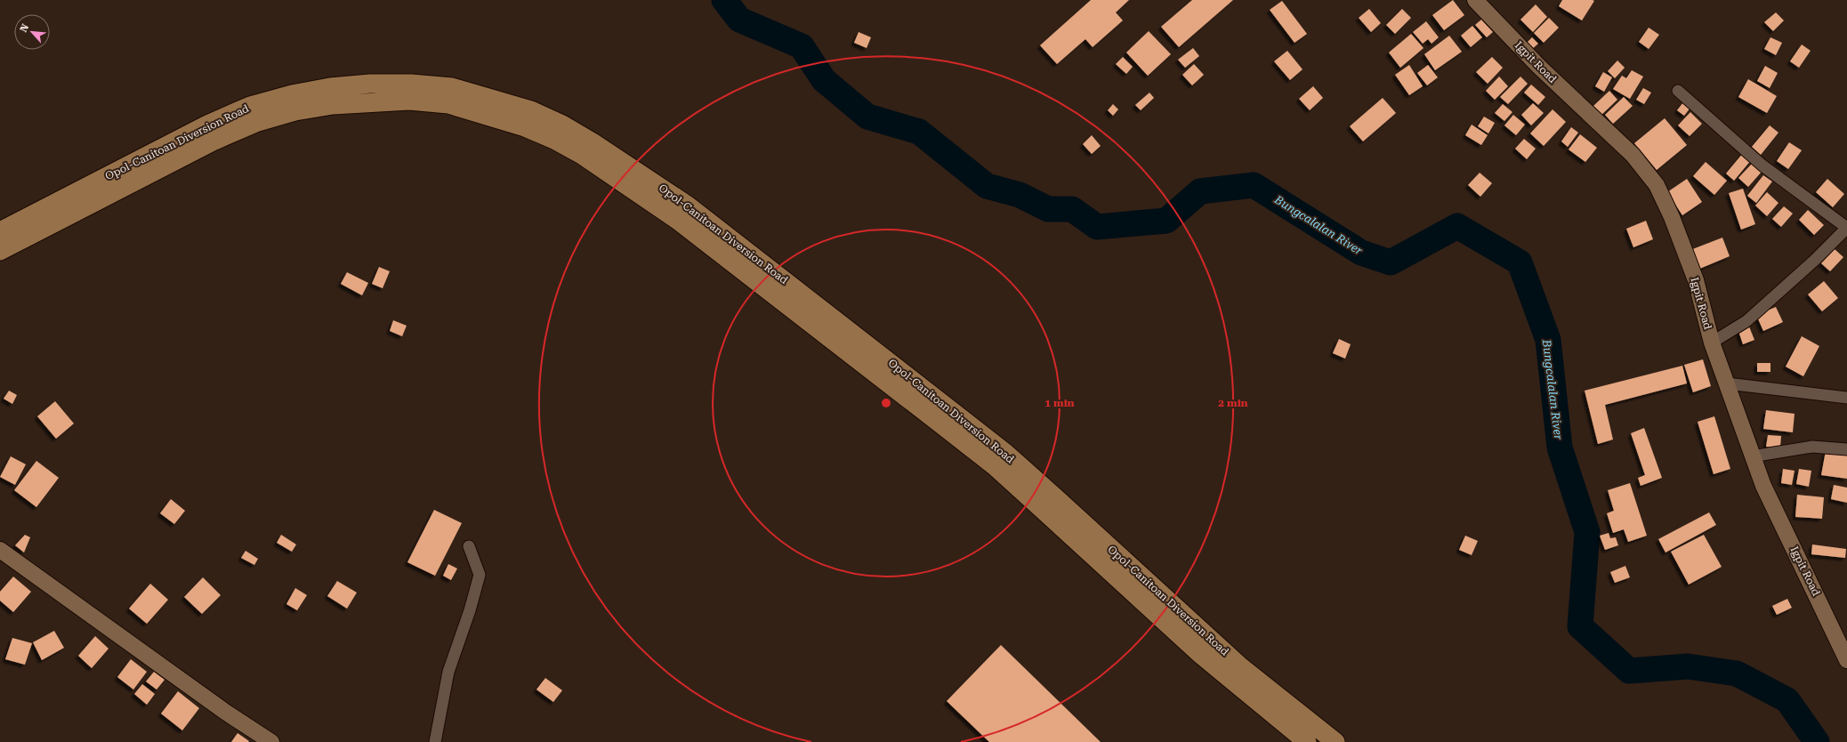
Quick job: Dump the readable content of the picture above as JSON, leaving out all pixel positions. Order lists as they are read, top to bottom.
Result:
{
  "streets": {
    "main road": ["Opol-Canitoan Diversion Road"],
    "street": ["Igpit Road"]
  },
  "water": ["Bungcalalan River"],
  "north": "top left",
  "rings": ["1 min", "2 min"]
}
